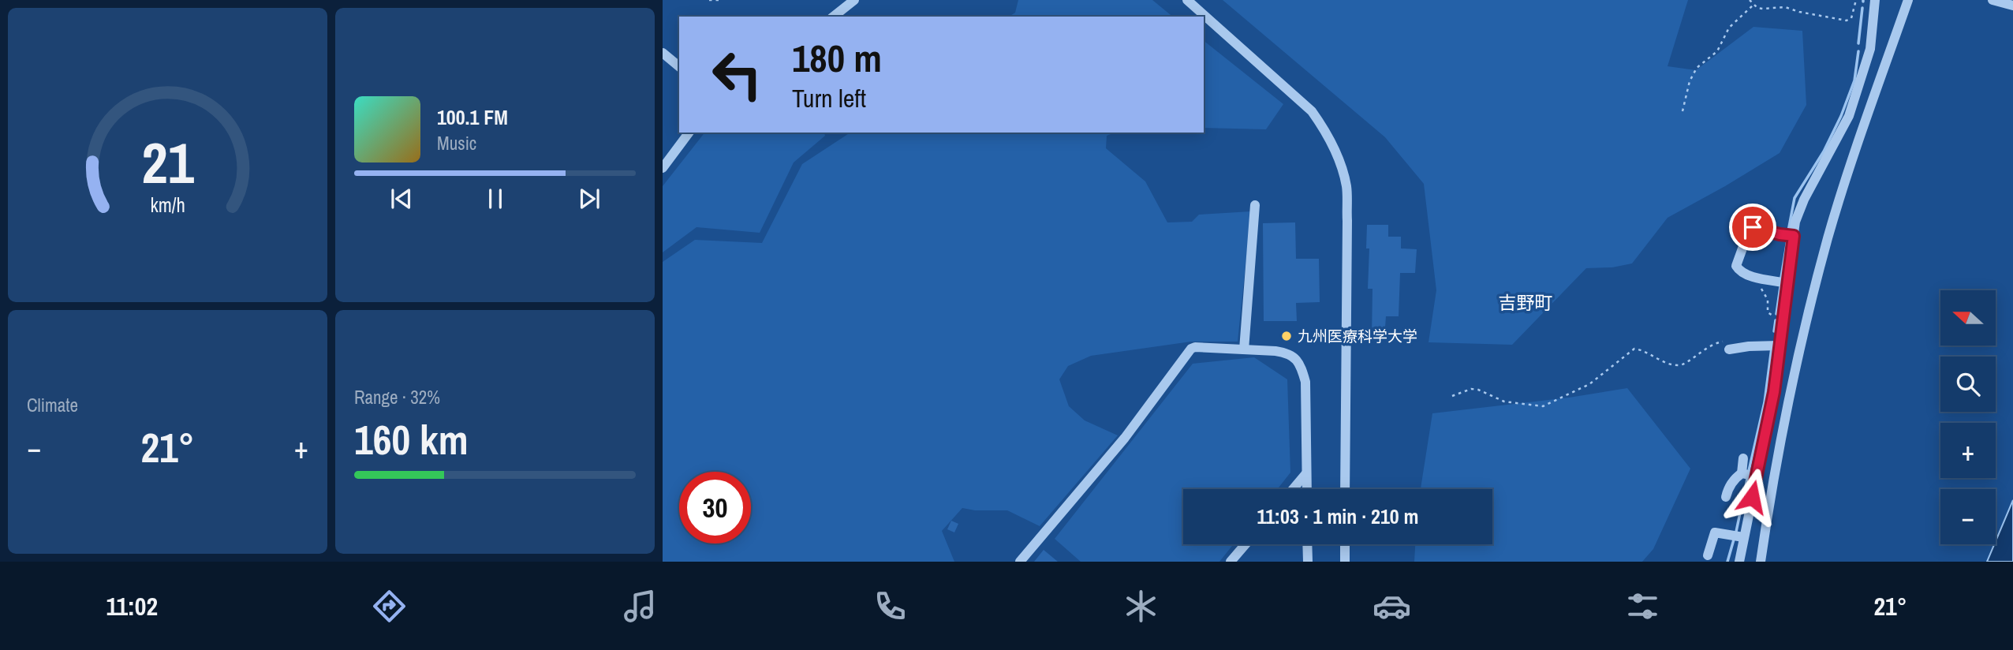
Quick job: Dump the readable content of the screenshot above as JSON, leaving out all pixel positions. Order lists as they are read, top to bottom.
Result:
{
  "districts": ["吉野町"],
  "places": ["九州医療科学大学"],
  "north": "left",
  "page": {
    "turn": ["180 m", "Turn left"],
    "song": ["100.1 FM", "Music"],
    "map_buttons": ["+", "−"],
    "tile": [
      "Climate",
      ["Range · 32%", "160 km"]
    ],
    "heat": ["−", "21°", "+"],
    "limit": "30",
    "trip": "11:03 · 1 min · 210 m",
    "tabs": ["11:02", "21°"],
    "gauge": ["21", "km/h"]
  }
}
